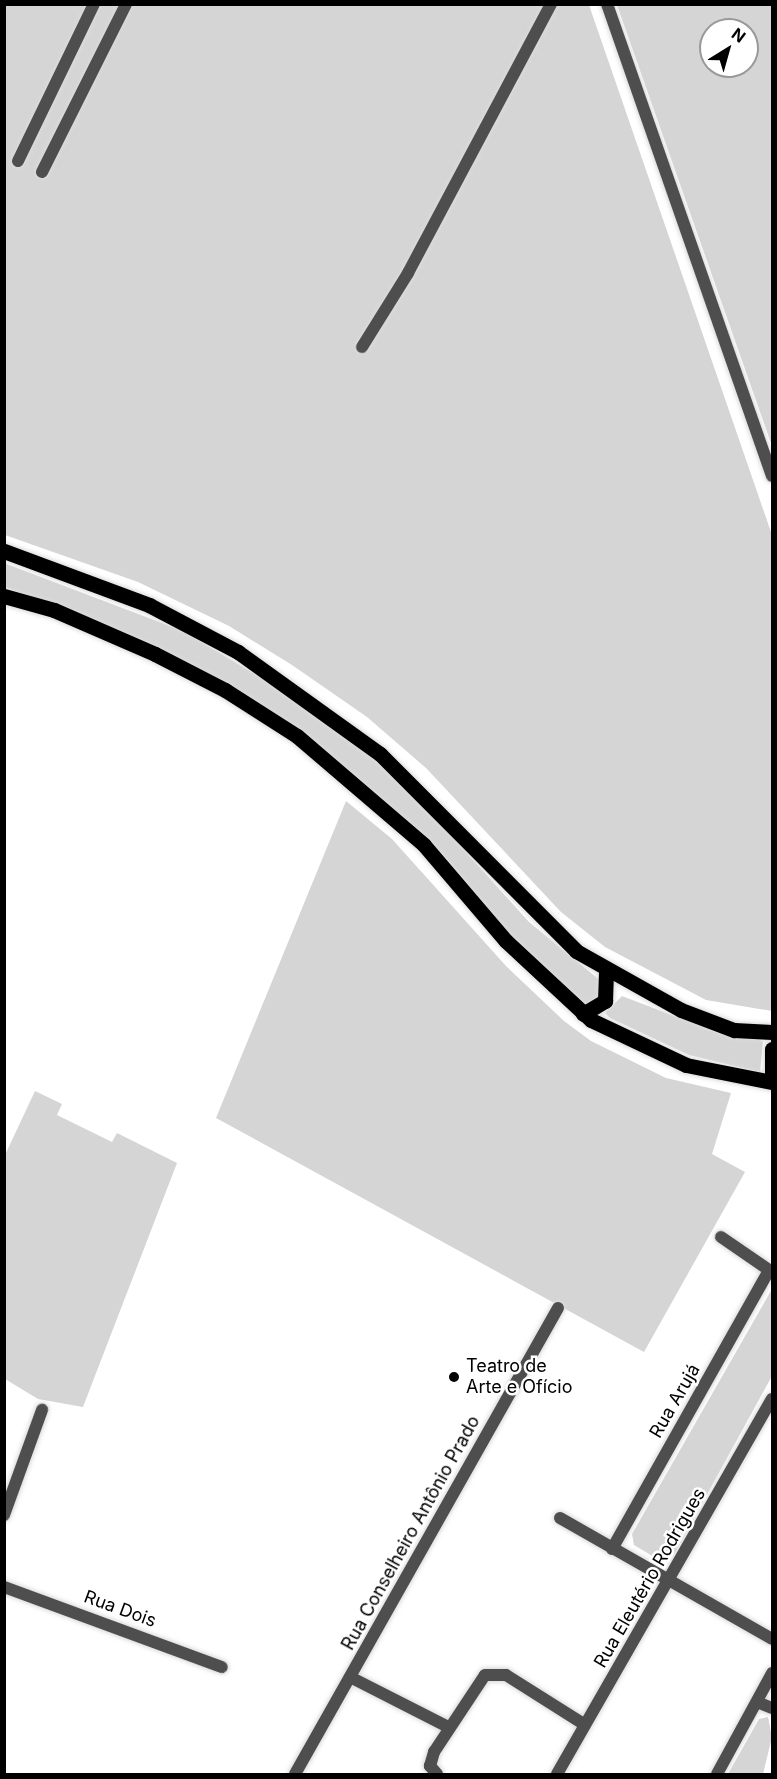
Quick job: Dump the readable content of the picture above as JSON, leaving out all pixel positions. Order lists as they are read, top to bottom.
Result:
{
  "streets": {
    "street": [
      "Rua Arujá",
      "Rua Conselheiro Antônio Prado",
      "Rua Eleutério Rodrigues",
      "Rua Dois"
    ]
  },
  "places": ["Teatro de Arte e Ofício"],
  "north": "top right"
}
